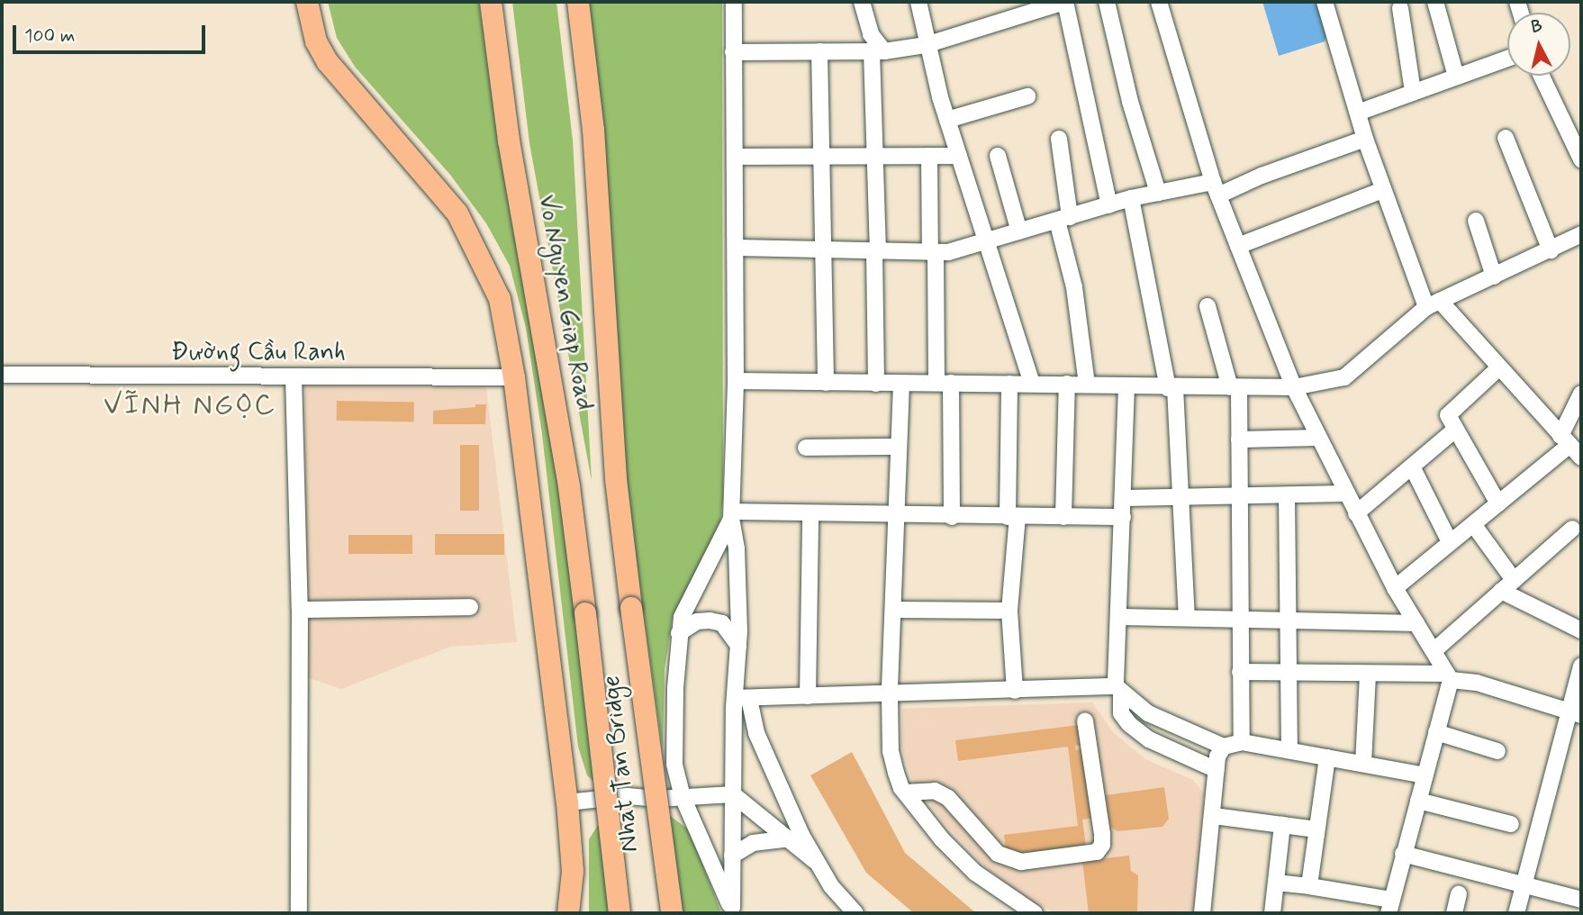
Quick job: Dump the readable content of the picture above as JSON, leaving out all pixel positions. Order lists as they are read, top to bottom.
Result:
{
  "streets": {
    "highway": ["Vo Nguyen Giap Road", "Nhat Tan Bridge"],
    "street": ["Đường Cầu Ranh"]
  },
  "crossings": [
    ["Vo Nguyen Giap Road", "Nhat Tan Bridge"]
  ],
  "districts": ["VĨNH NGỌC"],
  "scale_bar": "100 m",
  "north": "top"
}
